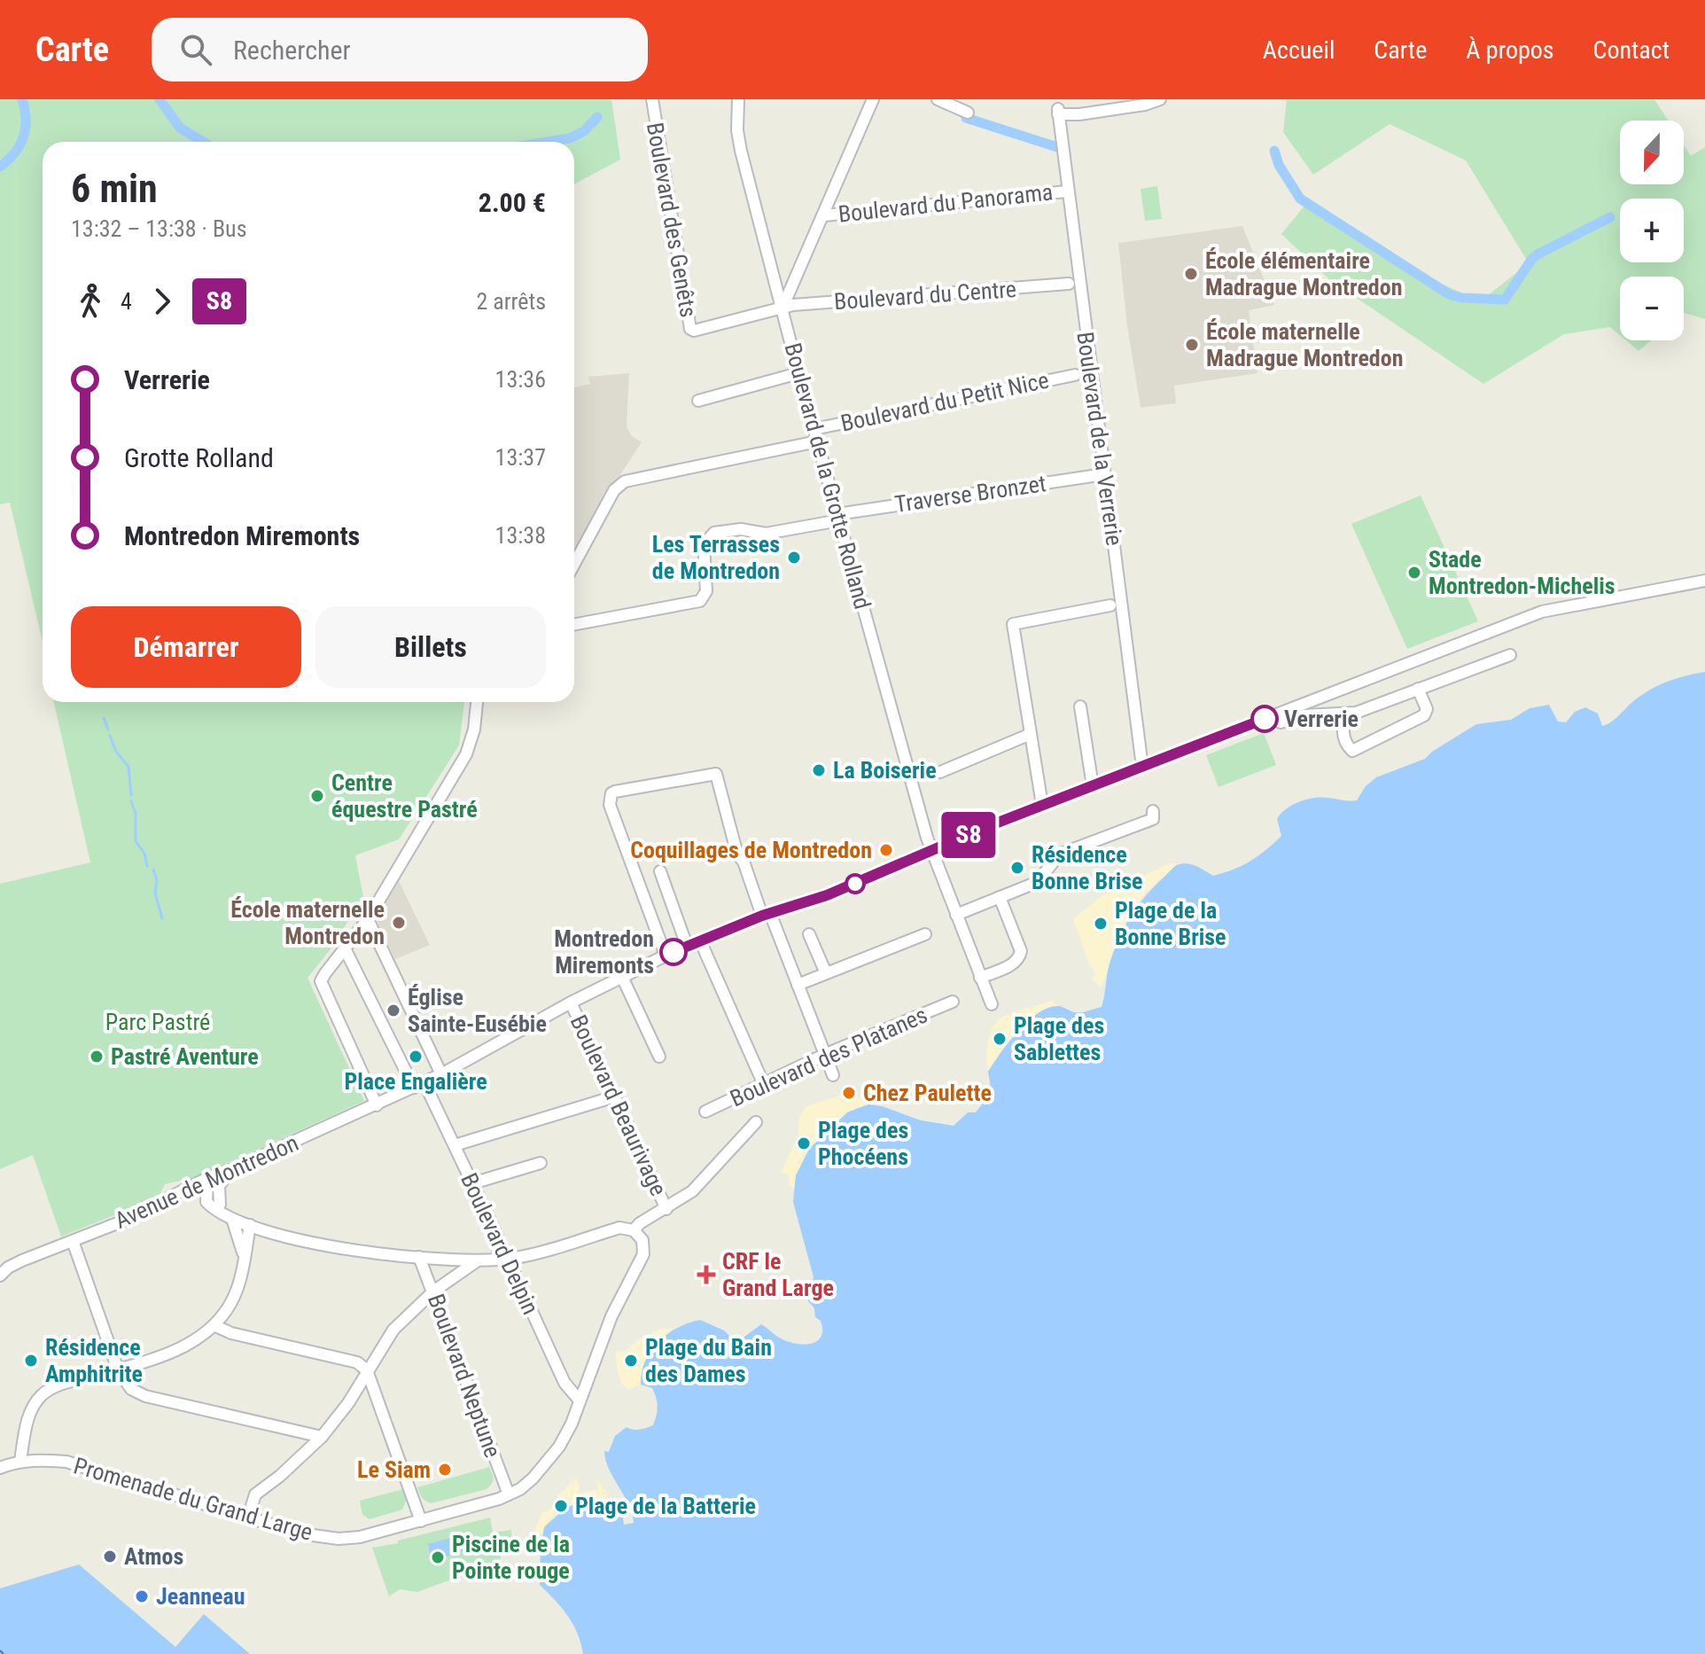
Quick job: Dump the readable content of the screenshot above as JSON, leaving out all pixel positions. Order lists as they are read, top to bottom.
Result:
{
  "streets": {
    "street": [
      "Boulevard du Panorama",
      "Boulevard des Genêts",
      "Boulevard du Centre",
      "Boulevard du Petit Nice",
      "Boulevard de la Verrerie",
      "Boulevard de la Grotte Rolland",
      "Traverse Bronzet",
      "Boulevard des Platanes",
      "Boulevard Beaurivage",
      "Avenue de Montredon",
      "Boulevard Delpin",
      "Boulevard Neptune",
      "Promenade du Grand Large"
    ]
  },
  "crossings": [
    ["Boulevard du Panorama", "Boulevard de la Verrerie"],
    ["Boulevard des Genêts", "Boulevard du Centre"],
    ["Boulevard des Genêts", "Boulevard de la Grotte Rolland"],
    ["Boulevard du Centre", "Boulevard de la Grotte Rolland"],
    ["Boulevard du Petit Nice", "Boulevard de la Grotte Rolland"],
    ["Boulevard de la Verrerie", "Traverse Bronzet"],
    ["Boulevard de la Grotte Rolland", "Traverse Bronzet"],
    ["Avenue de Montredon", "Boulevard Delpin"],
    ["Boulevard Delpin", "Promenade du Grand Large"],
    ["Boulevard Neptune", "Promenade du Grand Large"]
  ],
  "parks": ["Parc Pastré"],
  "places": {
    "other": [
      "École élémentaire Madrague Montredon",
      "École maternelle Madrague Montredon",
      "Les Terrasses de Montredon",
      "Stade Montredon-Michelis",
      "Verrerie",
      "La Boiserie",
      "Centre équestre Pastré",
      "Coquillages de Montredon",
      "Résidence Bonne Brise",
      "École maternelle Montredon",
      "Plage de la Bonne Brise",
      "Montredon Miremonts",
      "Église Sainte-Eusébie",
      "Plage des Sablettes",
      "Pastré Aventure",
      "Place Engalière",
      "Chez Paulette",
      "Plage des Phocéens",
      "Résidence Amphitrite",
      "Plage du Bain des Dames",
      "Le Siam",
      "Plage de la Batterie",
      "Atmos",
      "Piscine de la Pointe rouge",
      "Jeanneau"
    ],
    "health": ["CRF le Grand Large"]
  },
  "lines": ["bus line S8"],
  "north": "bottom",
  "page": {
    "header": "Carte",
    "search": "Rechercher",
    "nav": [
      "Accueil",
      "Carte",
      "À propos",
      "Contact"
    ],
    "on_map": "S8",
    "map_buttons": ["+", "−"],
    "heading": ["6 min", "13:32 – 13:38 · Bus", "2.00 €"],
    "legs": ["4", "S8", "2 arrêts"],
    "list": [
      {
        "name": "Verrerie",
        "value": "13:36"
      },
      {
        "name": "Grotte Rolland",
        "value": "13:37"
      },
      {
        "name": "Montredon Miremonts",
        "value": "13:38"
      }
    ],
    "buttons": ["Démarrer", "Billets"]
  }
}
